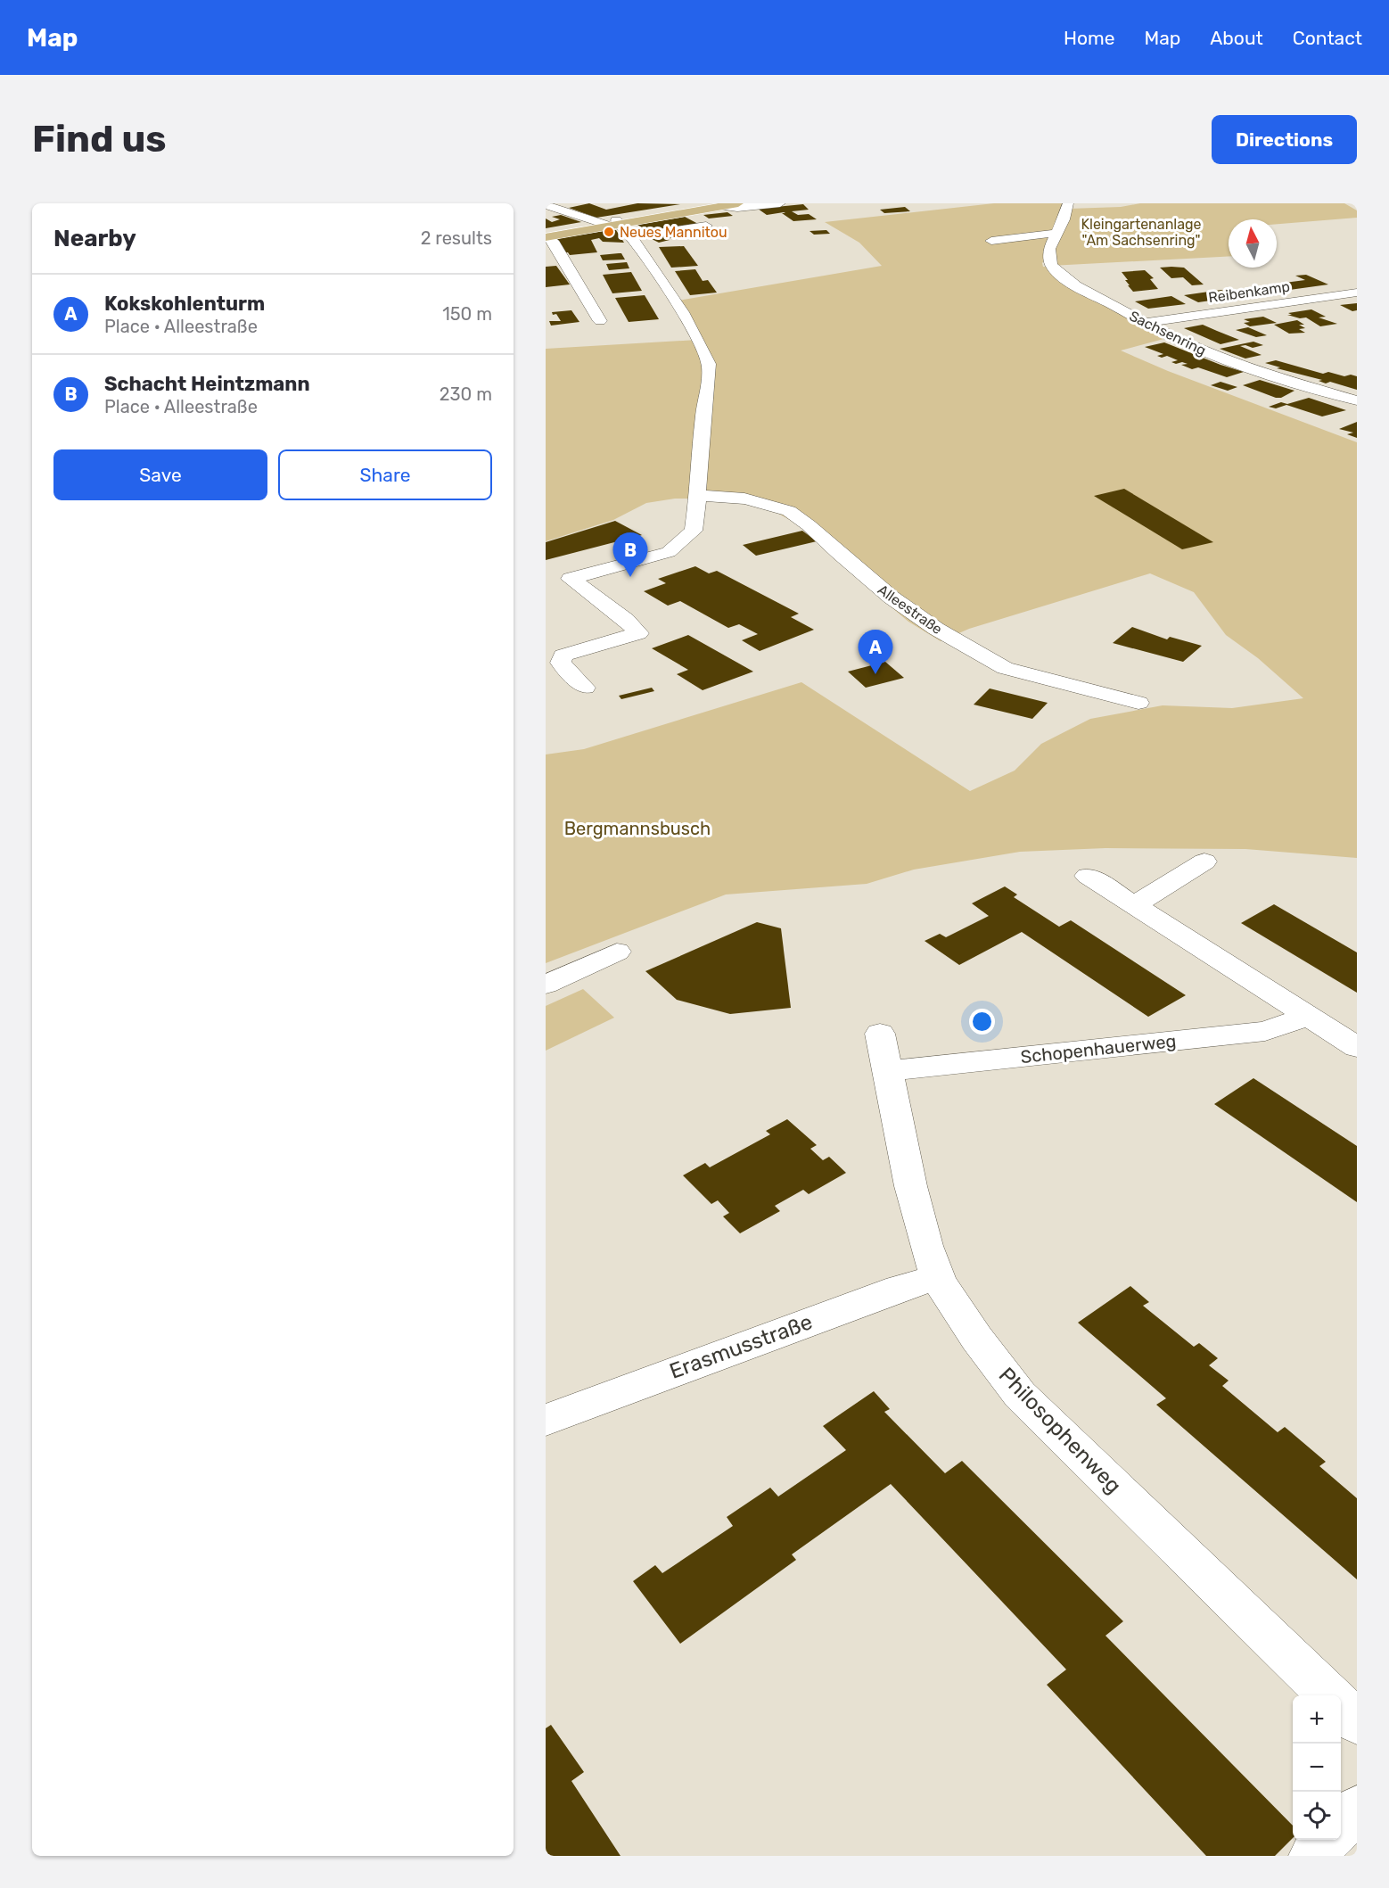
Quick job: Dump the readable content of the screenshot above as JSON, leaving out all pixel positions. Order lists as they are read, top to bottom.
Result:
{
  "streets": {
    "street": [
      "Reibenkamp",
      "Sachsenring",
      "Alleestraße",
      "Schopenhauerweg",
      "Erasmusstraße",
      "Philosophenweg"
    ]
  },
  "crossings": [
    ["Reibenkamp", "Sachsenring"],
    ["Schopenhauerweg", "Philosophenweg"],
    ["Erasmusstraße", "Philosophenweg"]
  ],
  "parks": ["Kleingartenanlage \"Am Sachsenring\"", "Bergmannsbusch"],
  "places": ["Neues Mannitou"],
  "north": "top",
  "page": {
    "header": "Map",
    "nav": [
      "Home",
      "Map",
      "About",
      "Contact"
    ],
    "buttons": [
      "Directions",
      ["Save", "Share"]
    ],
    "title": "Find us",
    "heading": ["Nearby", "2 results"],
    "list": [
      {
        "mark": "A",
        "name": "Kokskohlenturm",
        "note": "Place · Alleestraße",
        "value": "150 m"
      },
      {
        "mark": "B",
        "name": "Schacht Heintzmann",
        "note": "Place · Alleestraße",
        "value": "230 m"
      }
    ],
    "pins": ["B", "A"],
    "map_buttons": ["+", "−"]
  }
}
